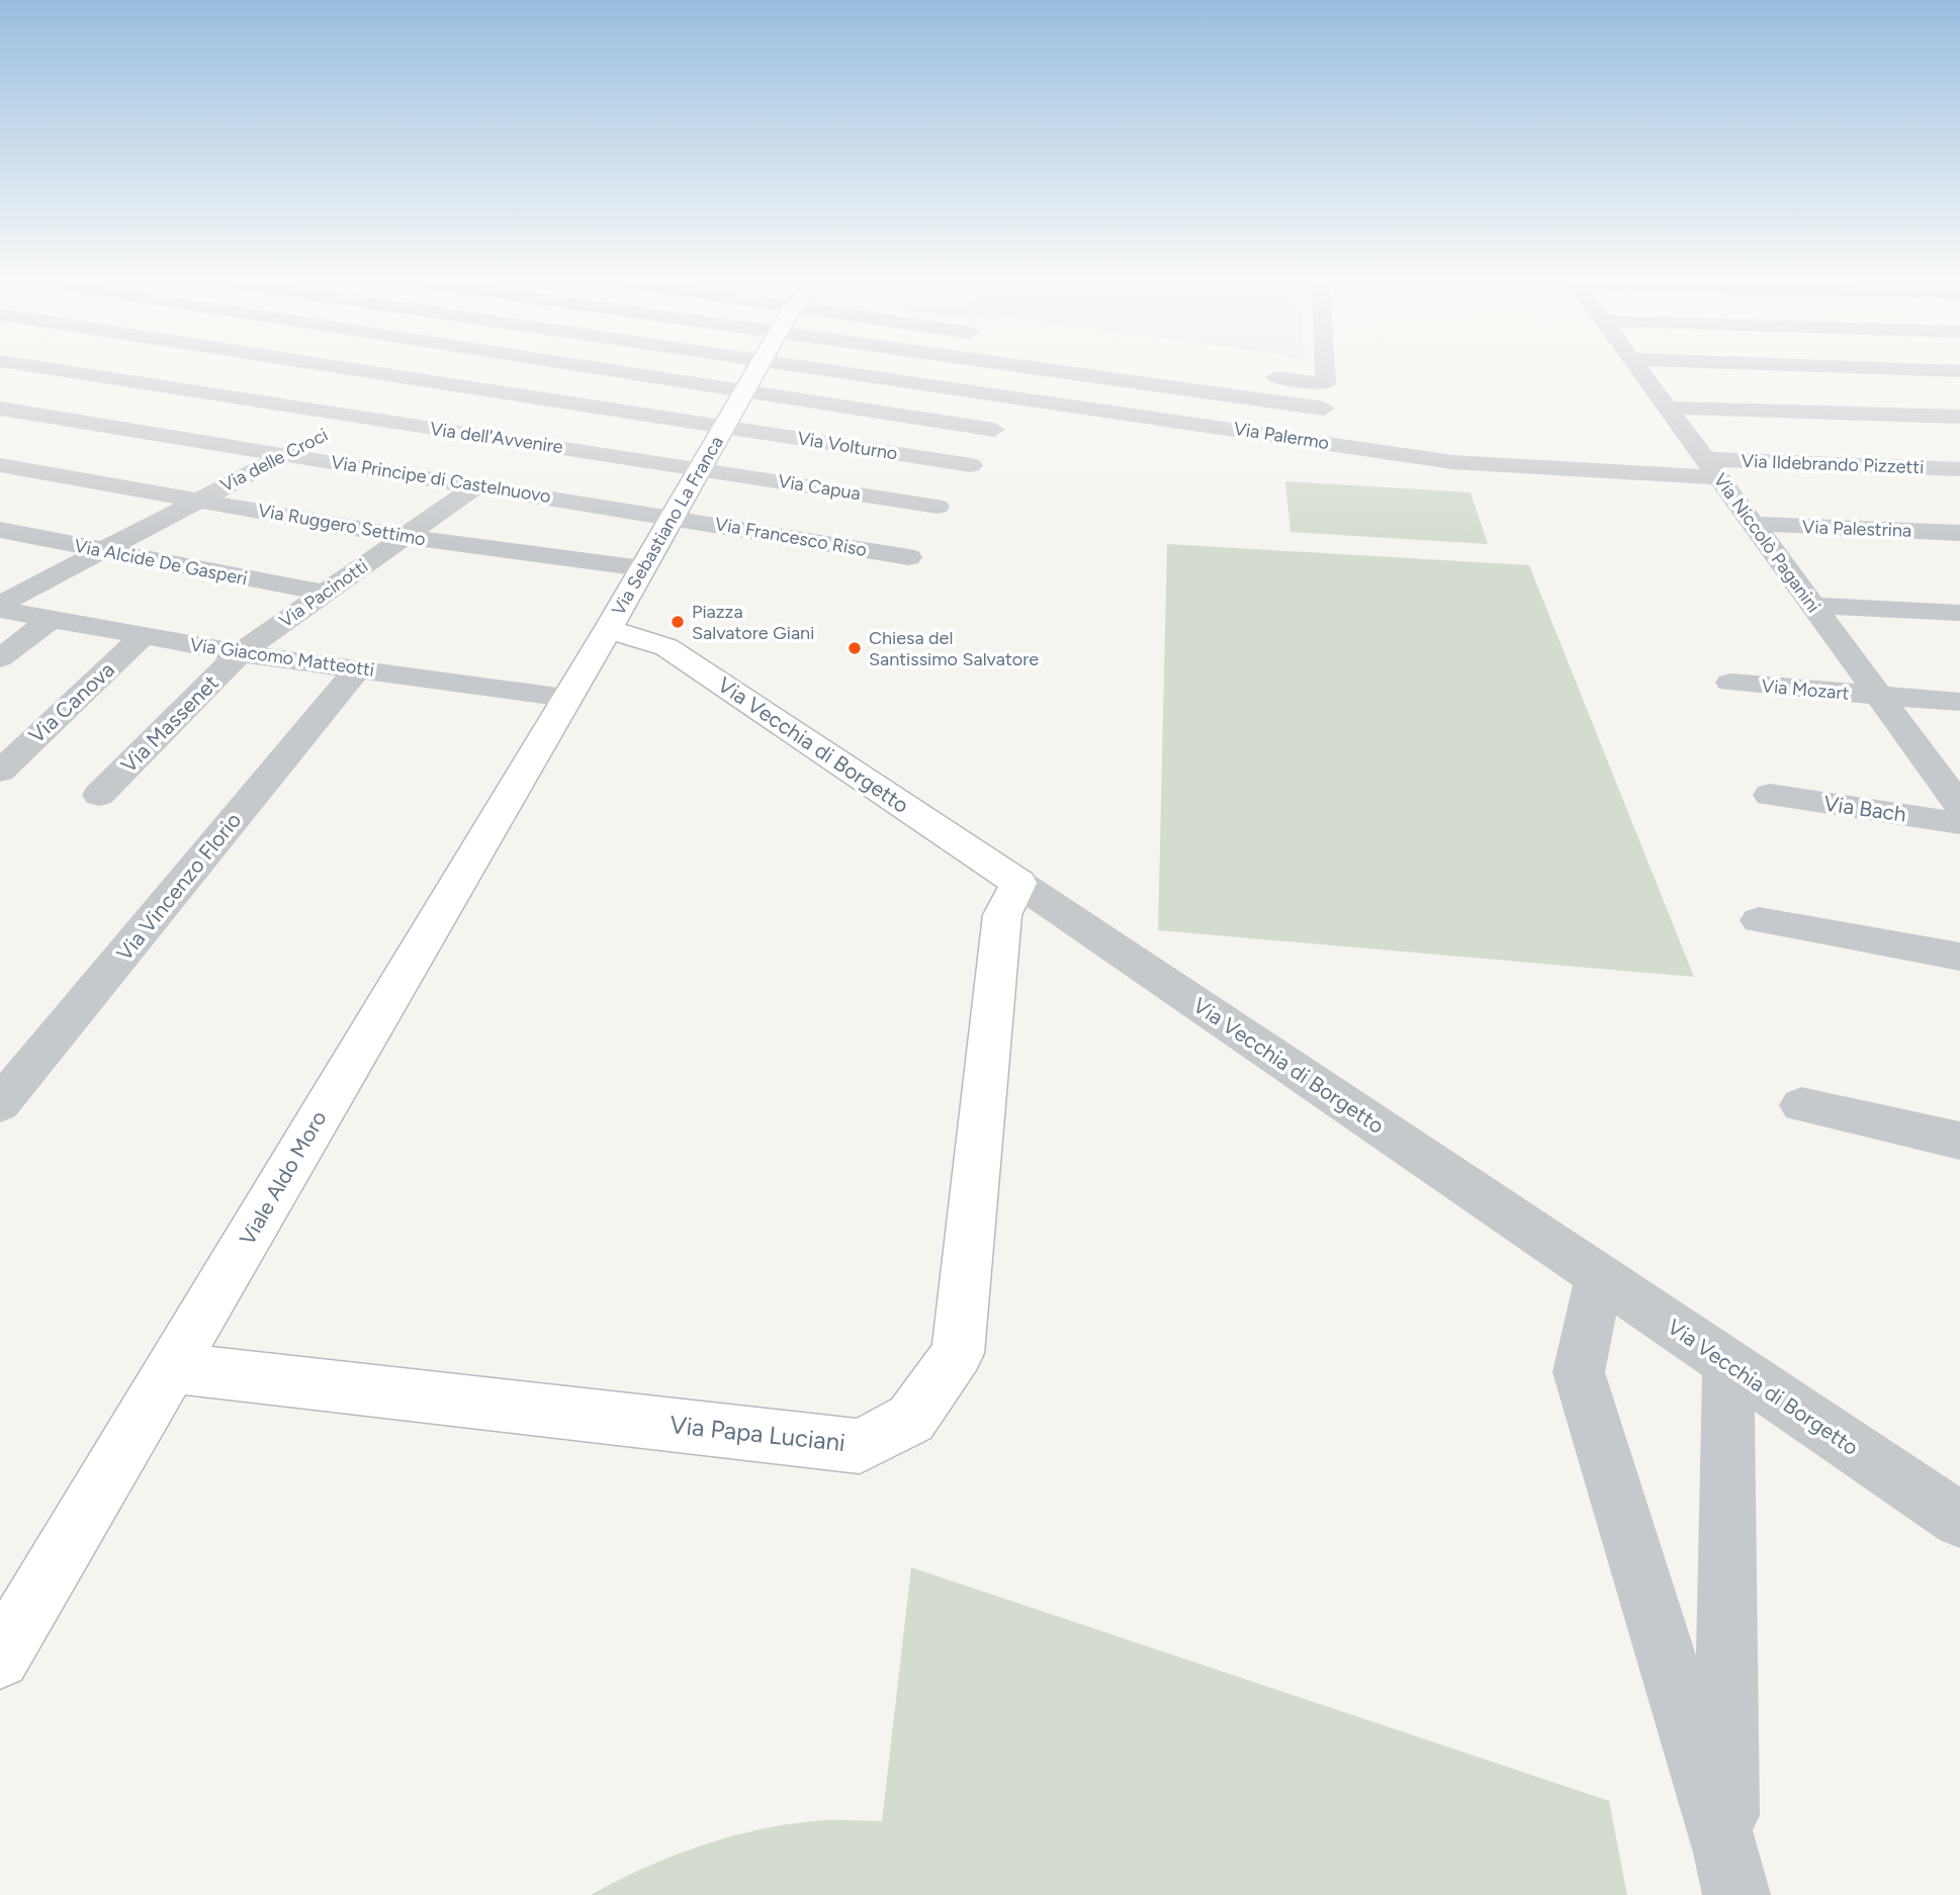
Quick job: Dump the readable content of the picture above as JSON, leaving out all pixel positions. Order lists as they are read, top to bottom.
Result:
{
  "streets": {
    "main road": [
      "Via Sebastiano La Franca",
      "Via Vecchia di Borgetto",
      "Viale Aldo Moro",
      "Via Papa Luciani"
    ],
    "street": [
      "Via Palermo",
      "Via dell'Avvenire",
      "Via Volturno",
      "Via delle Croci",
      "Via Ildebrando Pizzetti",
      "Via Principe di Castelnuovo",
      "Via Capua",
      "Via Ruggero Settimo",
      "Via Palestrina",
      "Via Francesco Riso",
      "Via Niccolò Paganini",
      "Via Alcide De Gasperi",
      "Via Pacinotti",
      "Via Giacomo Matteotti",
      "Via Mozart",
      "Via Canova",
      "Via Massenet",
      "Via Bach",
      "Via Vincenzo Florio"
    ]
  },
  "crossings": [
    ["Via Palermo", "Via Ildebrando Pizzetti"],
    ["Via Palermo", "Via Niccolò Paganini"],
    ["Via dell'Avvenire", "Via delle Croci"],
    ["Via dell'Avvenire", "Via Capua"],
    ["Via dell'Avvenire", "Via Sebastiano La Franca"],
    ["Via Volturno", "Via delle Croci"],
    ["Via Volturno", "Via Sebastiano La Franca"],
    ["Via delle Croci", "Via Principe di Castelnuovo"],
    ["Via delle Croci", "Via Ruggero Settimo"],
    ["Via delle Croci", "Via Alcide De Gasperi"],
    ["Via Ildebrando Pizzetti", "Via Niccolò Paganini"],
    ["Via Principe di Castelnuovo", "Via Sebastiano La Franca"],
    ["Via Principe di Castelnuovo", "Via Francesco Riso"],
    ["Via Principe di Castelnuovo", "Via Pacinotti"],
    ["Via Capua", "Via Sebastiano La Franca"],
    ["Via Ruggero Settimo", "Via Sebastiano La Franca"],
    ["Via Ruggero Settimo", "Via Pacinotti"],
    ["Via Sebastiano La Franca", "Via Francesco Riso"],
    ["Via Sebastiano La Franca", "Via Giacomo Matteotti"],
    ["Via Sebastiano La Franca", "Via Vecchia di Borgetto"],
    ["Via Sebastiano La Franca", "Viale Aldo Moro"],
    ["Via Palestrina", "Via Niccolò Paganini"],
    ["Via Niccolò Paganini", "Via Mozart"],
    ["Via Alcide De Gasperi", "Via Pacinotti"],
    ["Via Pacinotti", "Via Giacomo Matteotti"],
    ["Via Pacinotti", "Via Massenet"],
    ["Via Giacomo Matteotti", "Via Canova"],
    ["Via Giacomo Matteotti", "Via Massenet"],
    ["Via Giacomo Matteotti", "Via Vincenzo Florio"],
    ["Via Giacomo Matteotti", "Viale Aldo Moro"],
    ["Via Vecchia di Borgetto", "Via Papa Luciani"],
    ["Viale Aldo Moro", "Via Papa Luciani"]
  ],
  "places": ["Piazza Salvatore Giani", "Chiesa del Santissimo Salvatore"]
}
